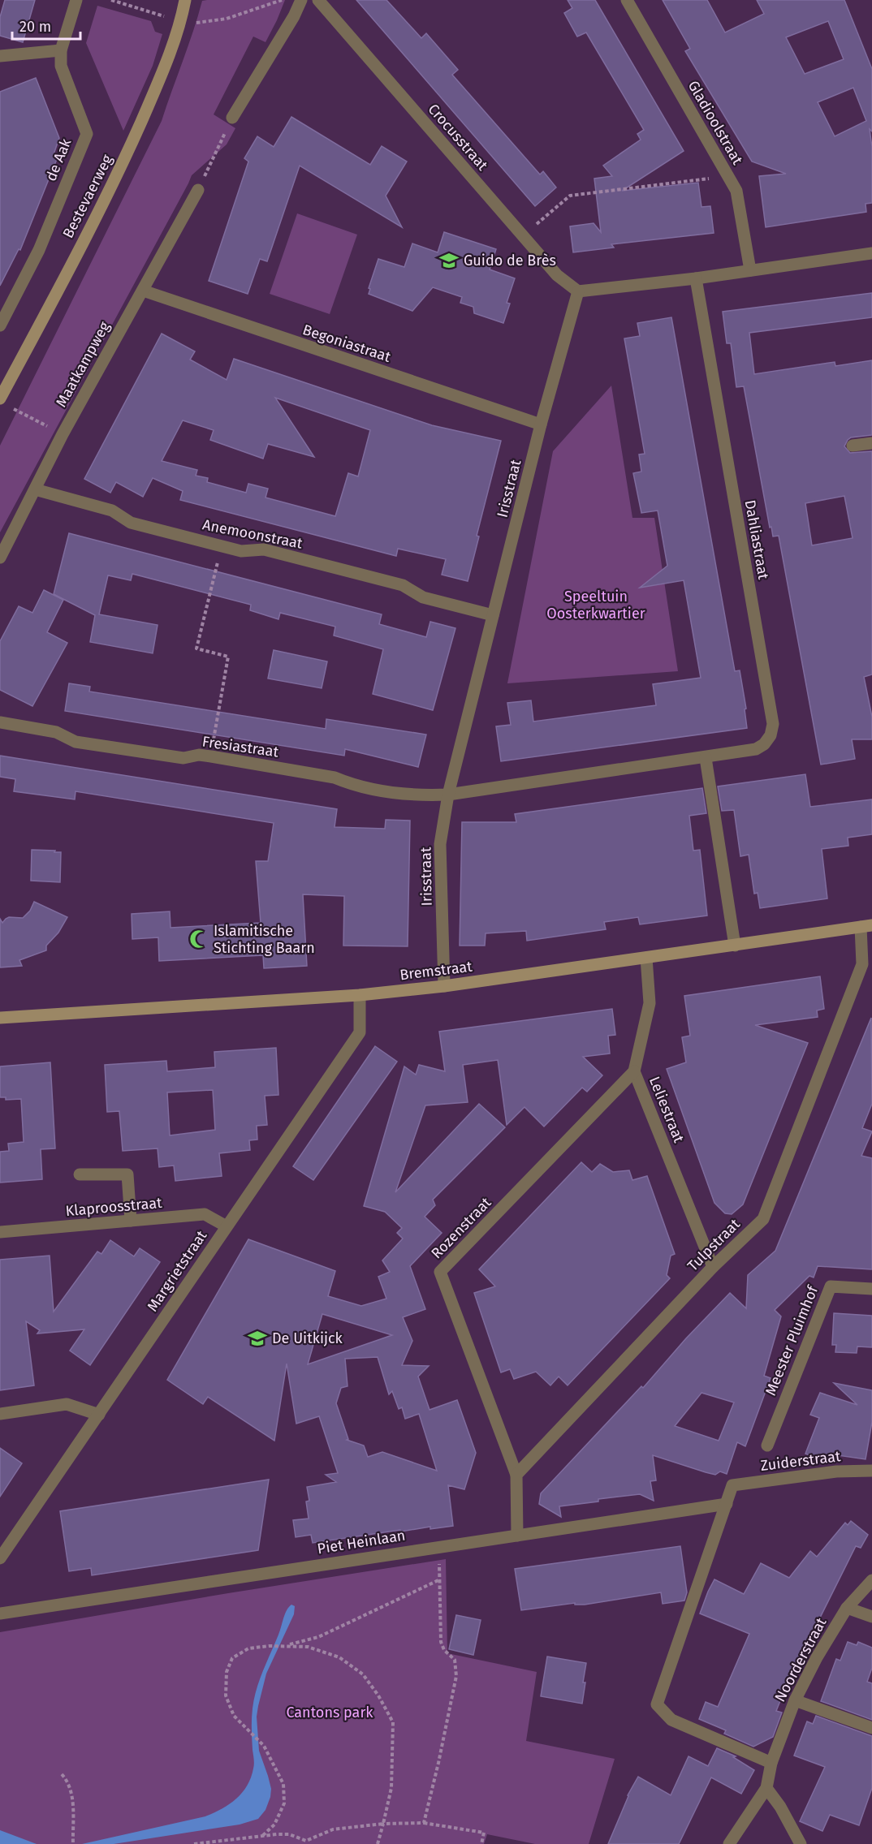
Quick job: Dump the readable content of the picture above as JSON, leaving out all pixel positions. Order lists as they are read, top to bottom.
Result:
{
  "streets": {
    "street": [
      "Gladioolstraat",
      "Crocusstraat",
      "de Aak",
      "Bestevaerweg",
      "Begoniastraat",
      "Maatkampweg",
      "Irisstraat",
      "Anemoonstraat",
      "Dahliastraat",
      "Fresiastraat",
      "Bremstraat",
      "Leliestraat",
      "Klaproosstraat",
      "Rozenstraat",
      "Tulpstraat",
      "Margrietstraat",
      "Meester Pluimhof",
      "Zuiderstraat",
      "Piet Heinlaan",
      "Noorderstraat"
    ]
  },
  "crossings": [
    ["Crocusstraat", "Irisstraat"],
    ["Begoniastraat", "Maatkampweg"],
    ["Begoniastraat", "Irisstraat"],
    ["Maatkampweg", "Anemoonstraat"],
    ["Irisstraat", "Anemoonstraat"],
    ["Irisstraat", "Dahliastraat"],
    ["Irisstraat", "Fresiastraat"],
    ["Irisstraat", "Bremstraat"],
    ["Dahliastraat", "Fresiastraat"],
    ["Bremstraat", "Leliestraat"],
    ["Bremstraat", "Tulpstraat"],
    ["Bremstraat", "Margrietstraat"],
    ["Leliestraat", "Rozenstraat"],
    ["Leliestraat", "Tulpstraat"],
    ["Klaproosstraat", "Margrietstraat"],
    ["Rozenstraat", "Tulpstraat"],
    ["Zuiderstraat", "Piet Heinlaan"]
  ],
  "parks": ["Speeltuin Oosterkwartier", "Cantons park"],
  "places": {
    "school or university": ["Guido de Brès", "De Uitkijck"],
    "mosque": ["Islamitische Stichting Baarn"]
  },
  "scale_bar": "20 m"
}
